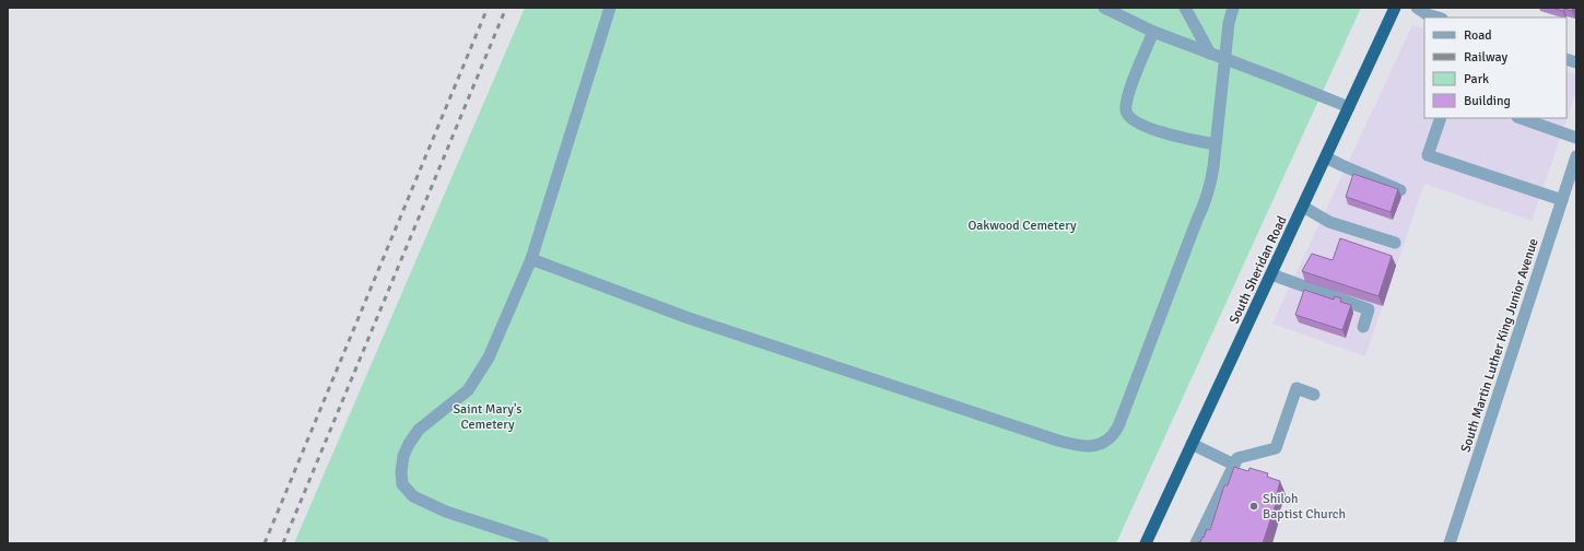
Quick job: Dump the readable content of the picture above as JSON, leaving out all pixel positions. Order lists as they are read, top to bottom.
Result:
{
  "streets": {
    "highway": ["South Sheridan Road"],
    "street": ["South Martin Luther King Junior Avenue"]
  },
  "parks": ["Oakwood Cemetery", "Saint Mary's Cemetery"],
  "places": ["Shiloh Baptist Church"],
  "legend": [
    "Road",
    "Railway",
    "Park",
    "Building"
  ]
}
